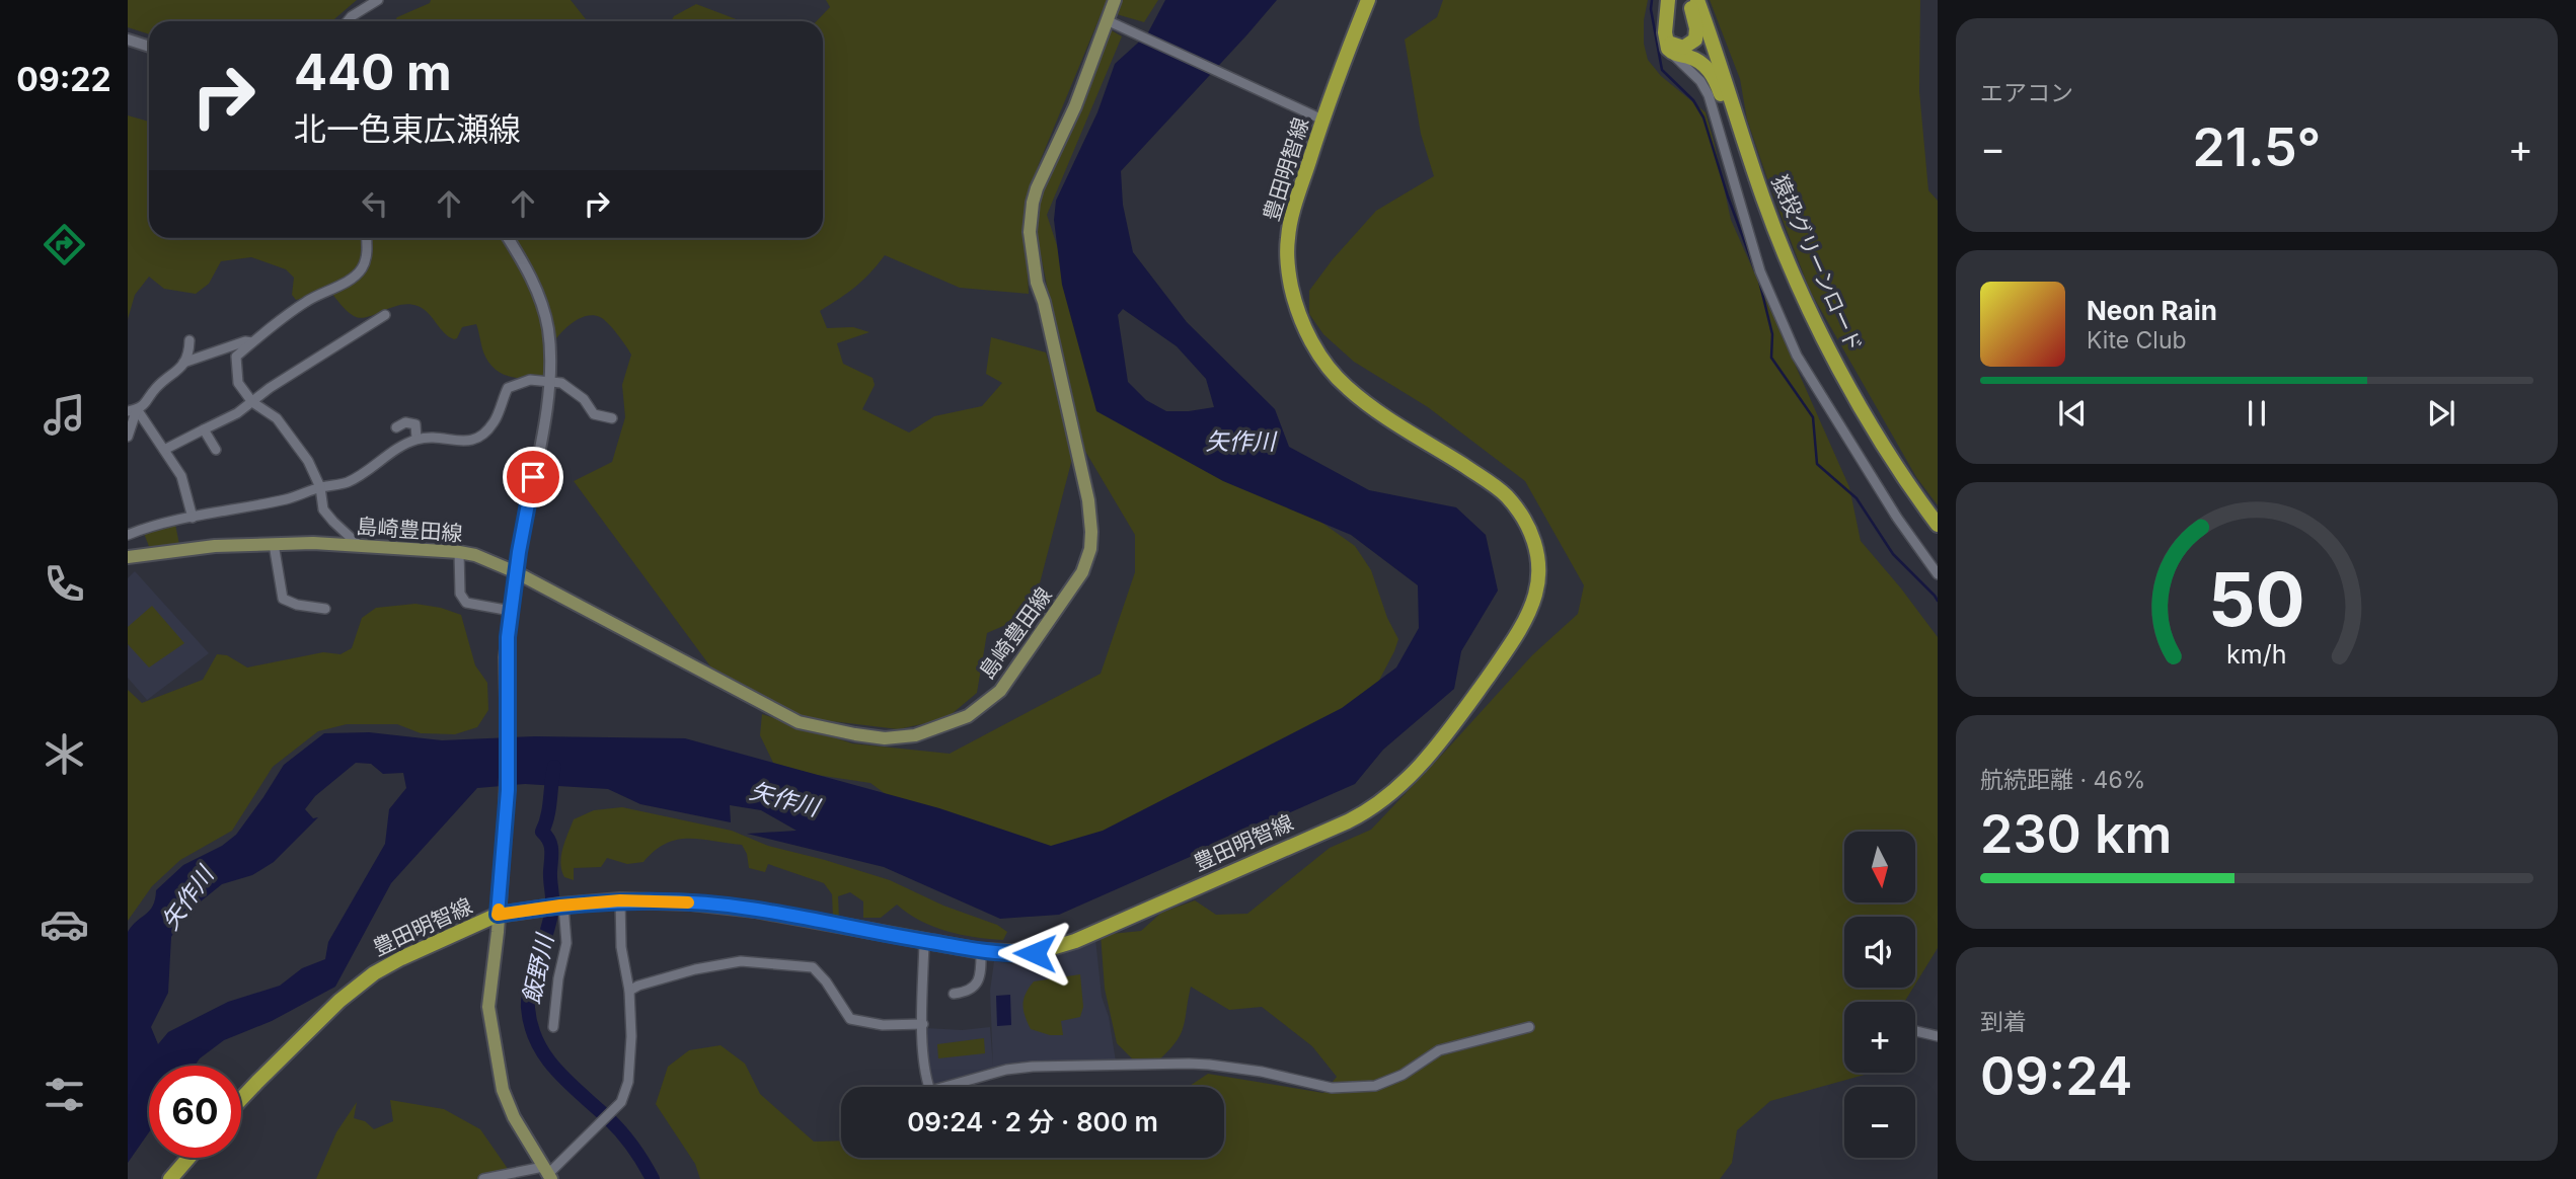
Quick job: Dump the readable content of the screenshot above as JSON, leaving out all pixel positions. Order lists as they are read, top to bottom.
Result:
{
  "streets": {
    "main road": ["豊田明智線", "猿投グリーンロード", "島崎豊田線"]
  },
  "water": ["矢作川", "飯野川"],
  "north": "bottom",
  "page": {
    "tabs": "09:22",
    "tile": [
      "エアコン",
      ["航続距離 · 46%", "230 km"],
      ["到着", "09:24"]
    ],
    "turn": ["440 m", "北一色東広瀬線"],
    "heat": ["−", "21.5°", "+"],
    "song": ["Neon Rain", "Kite Club"],
    "map_buttons": ["+", "−"],
    "limit": "60",
    "trip": "09:24 · 2 分 · 800 m",
    "gauge": ["50", "km/h"]
  }
}
